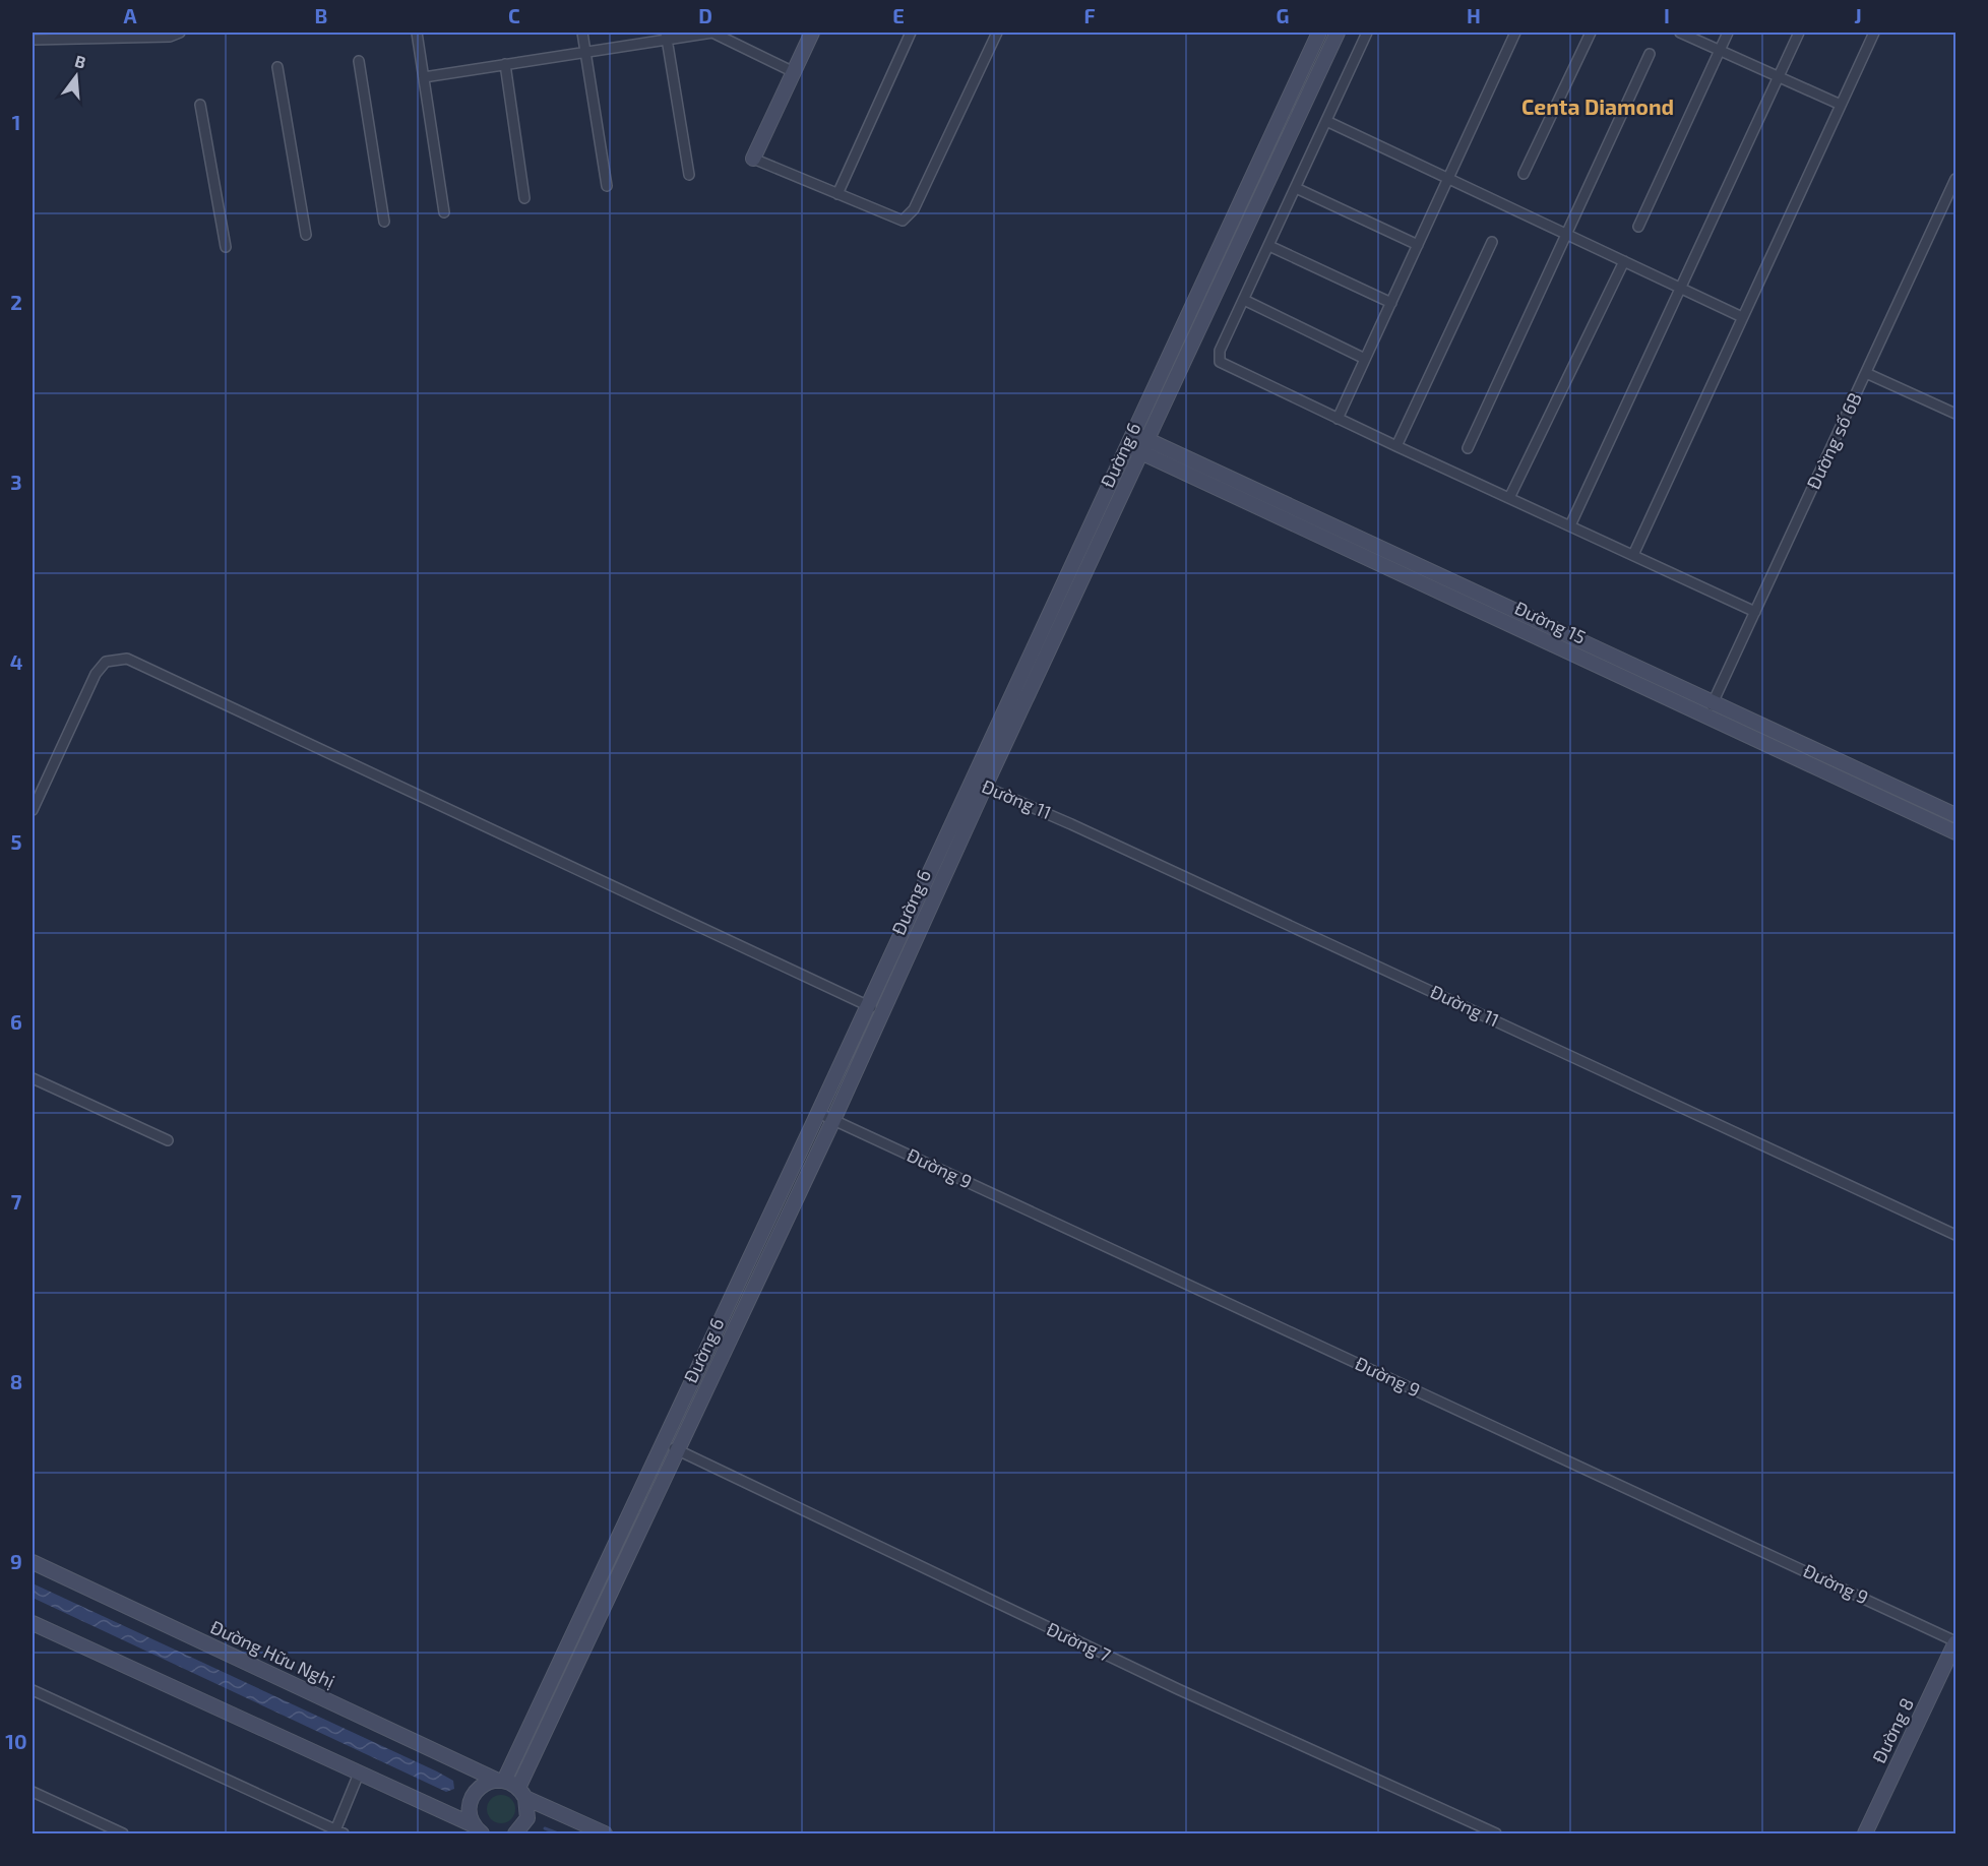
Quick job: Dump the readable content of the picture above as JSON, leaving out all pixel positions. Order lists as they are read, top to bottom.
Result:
{
  "streets": {
    "main road": [
      "Đường 6",
      "Đường 15",
      "Đường Hữu Nghị",
      "Đường 8"
    ],
    "street": [
      "Đường số 6B",
      "Đường 11",
      "Đường 9",
      "Đường 7"
    ]
  },
  "crossings": [
    ["Đường số 6B", "Đường 15"],
    ["Đường 6", "Đường 15"],
    ["Đường 6", "Đường 11"],
    ["Đường 6", "Đường 9"],
    ["Đường 6", "Đường 7"],
    ["Đường 6", "Đường Hữu Nghị"],
    ["Đường 9", "Đường 8"]
  ],
  "districts": ["Centa Diamond"],
  "north": "top",
  "grid": {
    "columns": [
      "A",
      "B",
      "C",
      "D",
      "E",
      "F",
      "G",
      "H",
      "I",
      "J"
    ],
    "rows": [
      "1",
      "2",
      "3",
      "4",
      "5",
      "6",
      "7",
      "8",
      "9",
      "10"
    ]
  }
}
